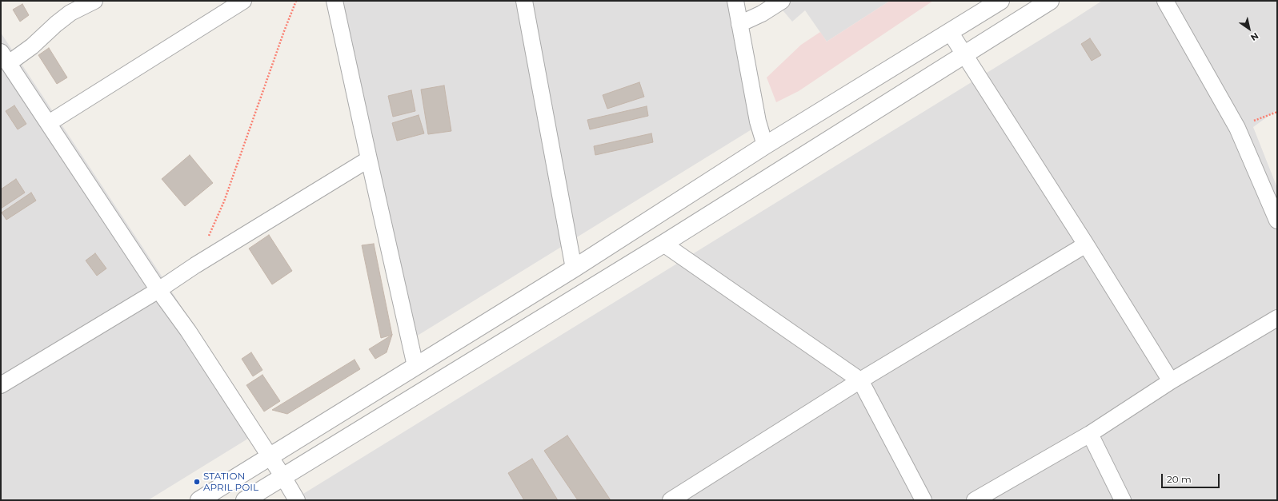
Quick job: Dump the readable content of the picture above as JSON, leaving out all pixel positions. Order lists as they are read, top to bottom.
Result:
{
  "places": ["STATION APRIL POIL"],
  "scale_bar": "20 m",
  "north": "bottom right"
}
